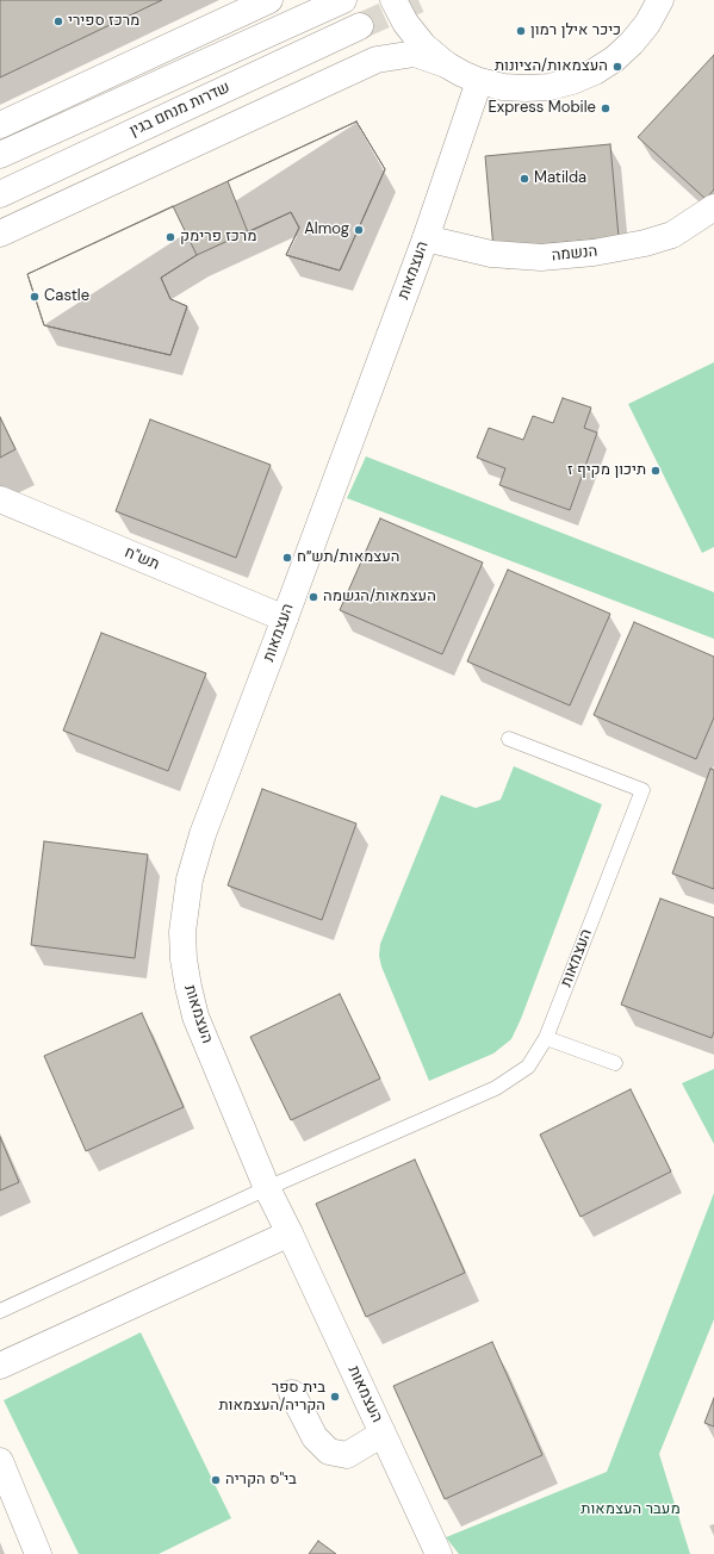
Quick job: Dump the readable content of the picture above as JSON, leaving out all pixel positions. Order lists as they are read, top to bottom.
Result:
{
  "streets": {
    "street": [
      "שדרות מנחם בגין",
      "הנשמה",
      "העצמאות",
      "תש\"ח"
    ]
  },
  "crossings": [
    ["הנשמה", "העצמאות"],
    ["העצמאות", "תש\"ח"]
  ],
  "parks": ["מעבר העצמאות"],
  "places": [
    "מרכז ספירי",
    "כיכר אילן רמון",
    "העצמאות/הציונות",
    "Express Mobile",
    "Matilda",
    "Almog",
    "מרכז פרימק",
    "Castle",
    "תיכון מקיף ז",
    "העצמאות/תש״ח",
    "העצמאות/הגשמה",
    "בית ספר הקריה/העצמאות",
    "בי\"ס הקריה"
  ]
}
